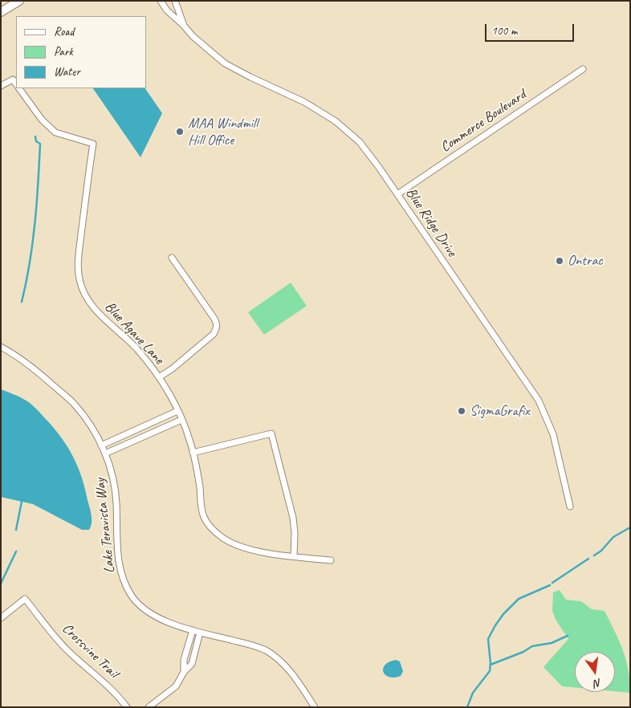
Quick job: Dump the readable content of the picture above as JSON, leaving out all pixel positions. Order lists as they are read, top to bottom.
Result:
{
  "streets": {
    "street": [
      "Commerce Boulevard",
      "Blue Ridge Drive",
      "Blue Agave Lane",
      "Lake Teravista Way",
      "Crossvine Trail"
    ]
  },
  "crossings": [
    ["Commerce Boulevard", "Blue Ridge Drive"]
  ],
  "places": ["MAA Windmill Hill Office", "Ontrac", "SigmaGrafix"],
  "legend": ["Road", "Park", "Water"],
  "scale_bar": "100 m",
  "north": "bottom"
}
